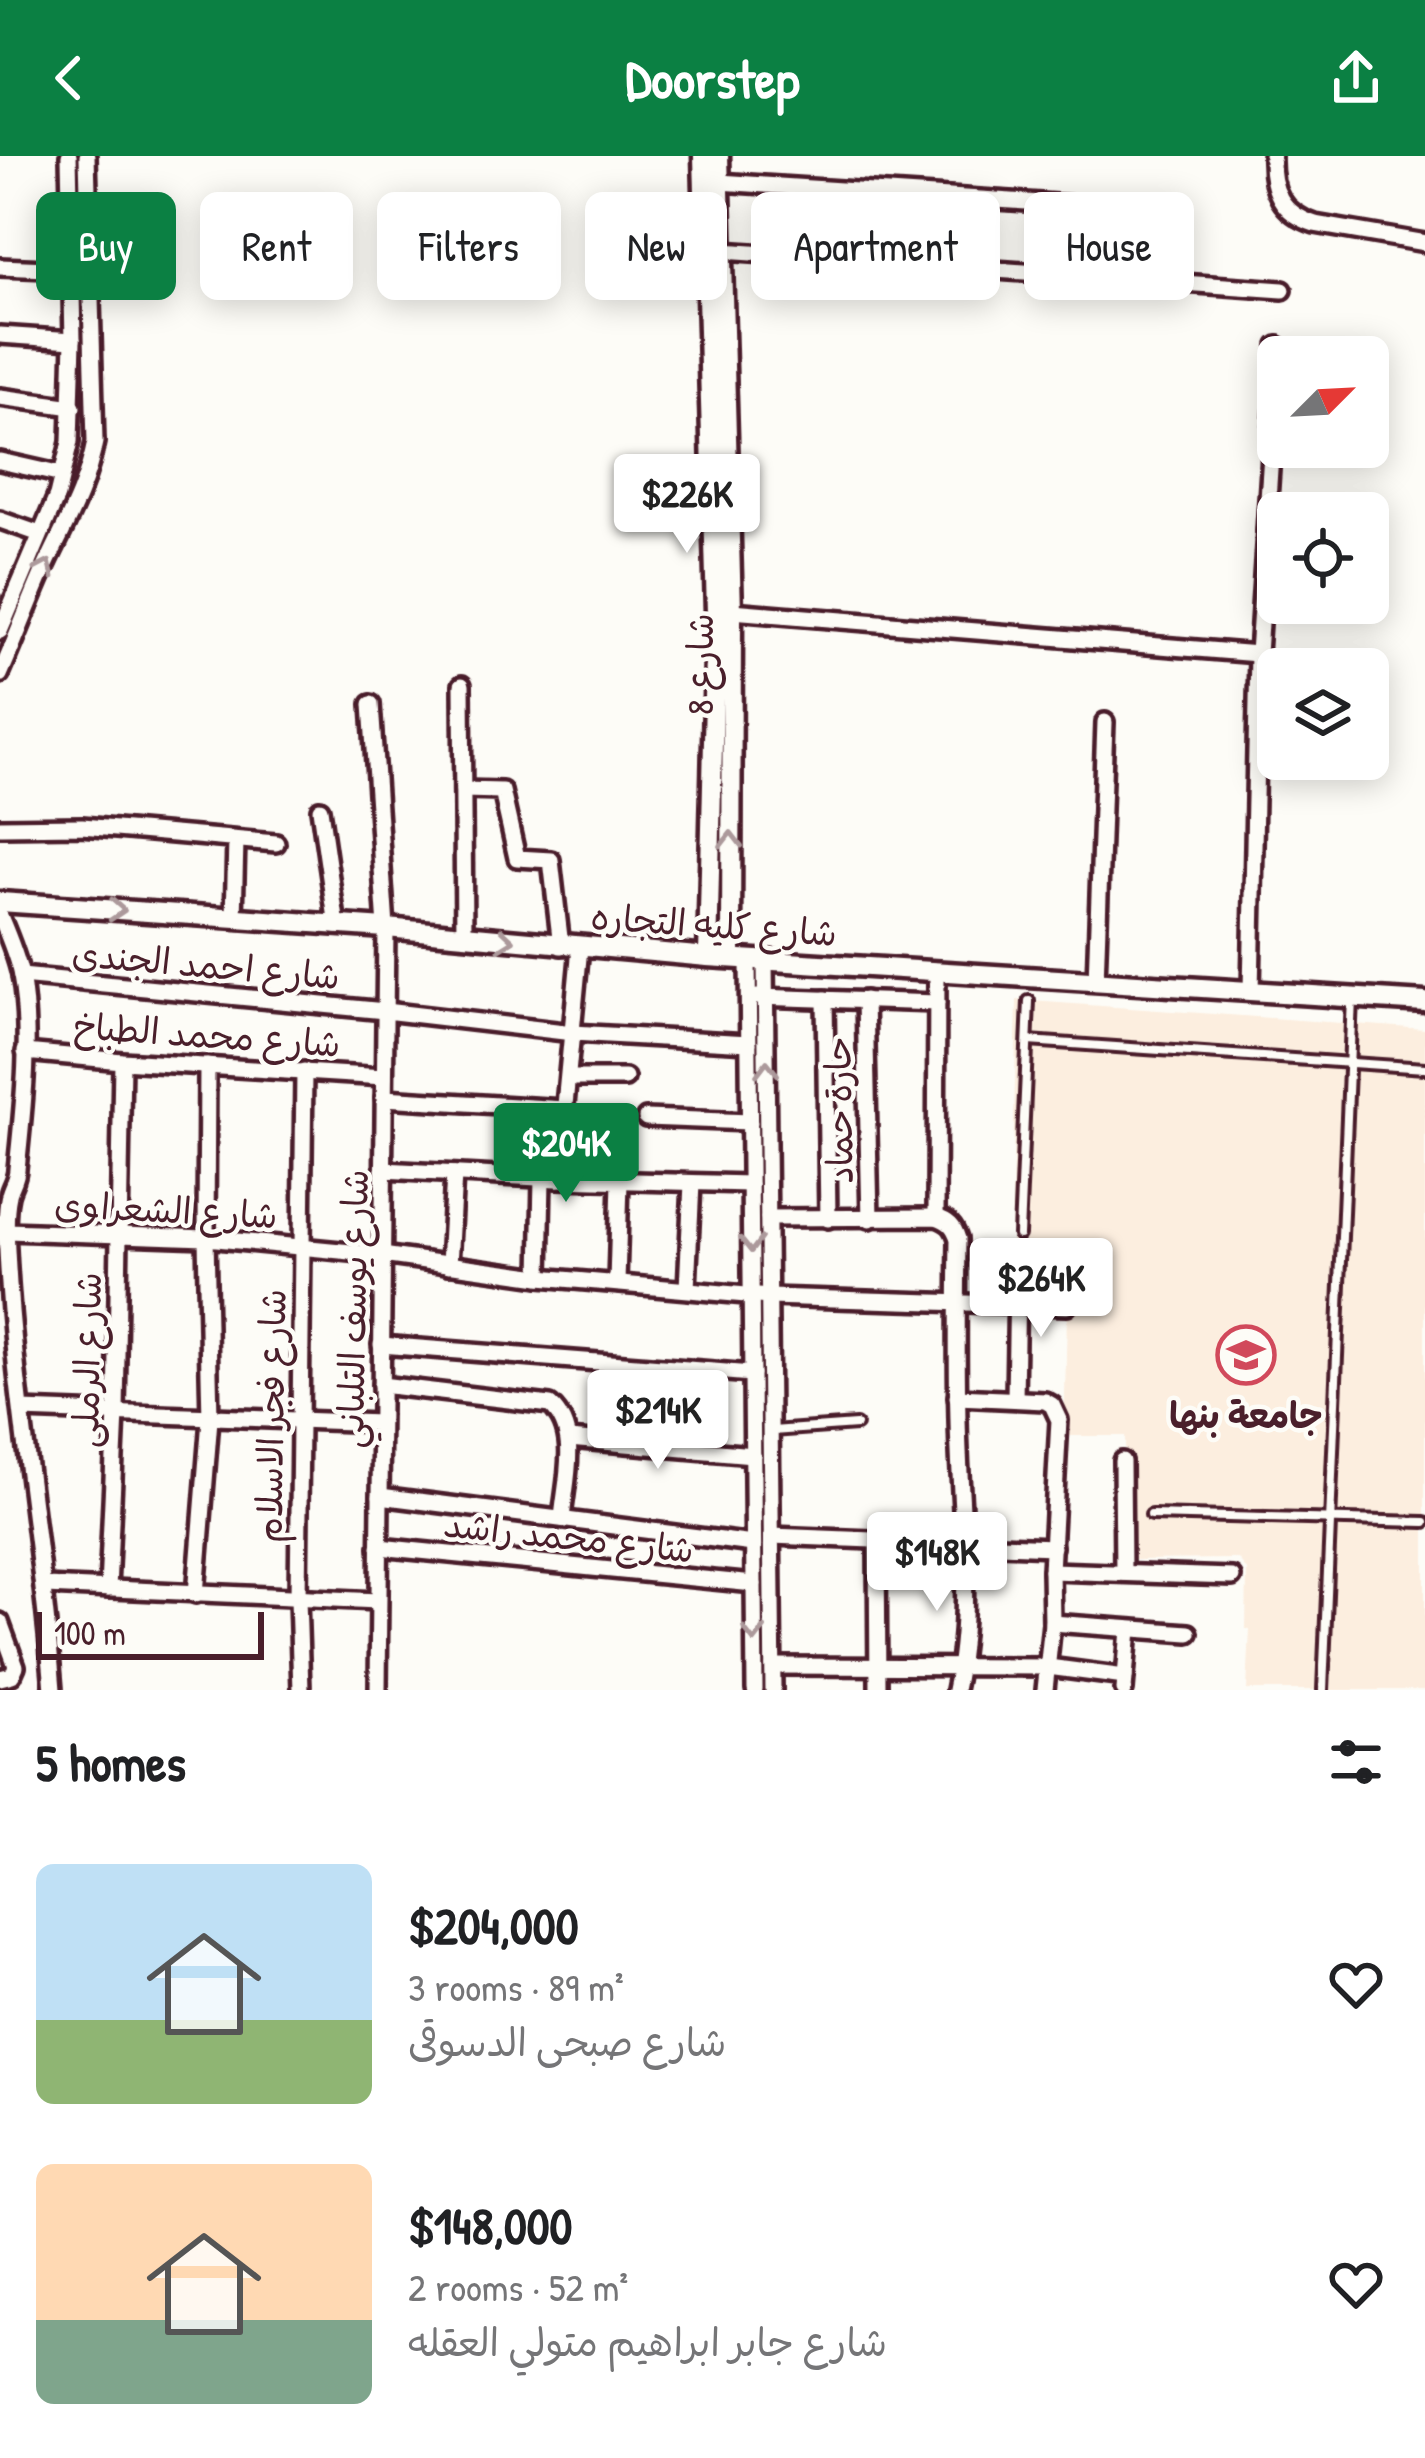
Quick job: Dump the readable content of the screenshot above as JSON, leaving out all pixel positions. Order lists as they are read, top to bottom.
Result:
{
  "streets": {
    "street": [
      "شارع 8",
      "شارع كليه التجاره",
      "شارع احمد الجندى",
      "شارع محمد الطباخ",
      "حارة حماد",
      "شارع الشعراوى",
      "شارع يوسف التلباني",
      "شارع الرملى",
      "شارع فجر الاسلام",
      "شارع محمد راشد"
    ]
  },
  "crossings": [
    ["شارع 8", "شارع كليه التجاره"],
    ["شارع كليه التجاره", "شارع يوسف التلباني"],
    ["شارع احمد الجندى", "شارع يوسف التلباني"],
    ["شارع محمد الطباخ", "شارع يوسف التلباني"],
    ["شارع محمد الطباخ", "شارع الرملى"],
    ["شارع محمد الطباخ", "شارع فجر الاسلام"],
    ["شارع الشعراوى", "شارع يوسف التلباني"],
    ["شارع الشعراوى", "شارع الرملى"],
    ["شارع الشعراوى", "شارع فجر الاسلام"],
    ["شارع يوسف التلباني", "شارع محمد راشد"]
  ],
  "places": {
    "school or university": ["جامعة بنها"]
  },
  "scale_bar": "100 m",
  "north": "top right",
  "page": {
    "header": "Doorstep",
    "chip": [
      "Buy",
      "Rent",
      "Filters",
      "New",
      "Apartment",
      "House"
    ],
    "price": [
      "$226K",
      "$204K",
      "$264K",
      "$214K",
      "$148K"
    ],
    "scale": "100 m",
    "heading": "5 homes",
    "list": [
      {
        "name": "$204,000",
        "note": "3 rooms · 89 m² · شارع صبحى الدسوقى"
      },
      {
        "name": "$148,000",
        "note": "2 rooms · 52 m² · شارع جابر ابراهيم متولي العقله"
      }
    ]
  }
}
